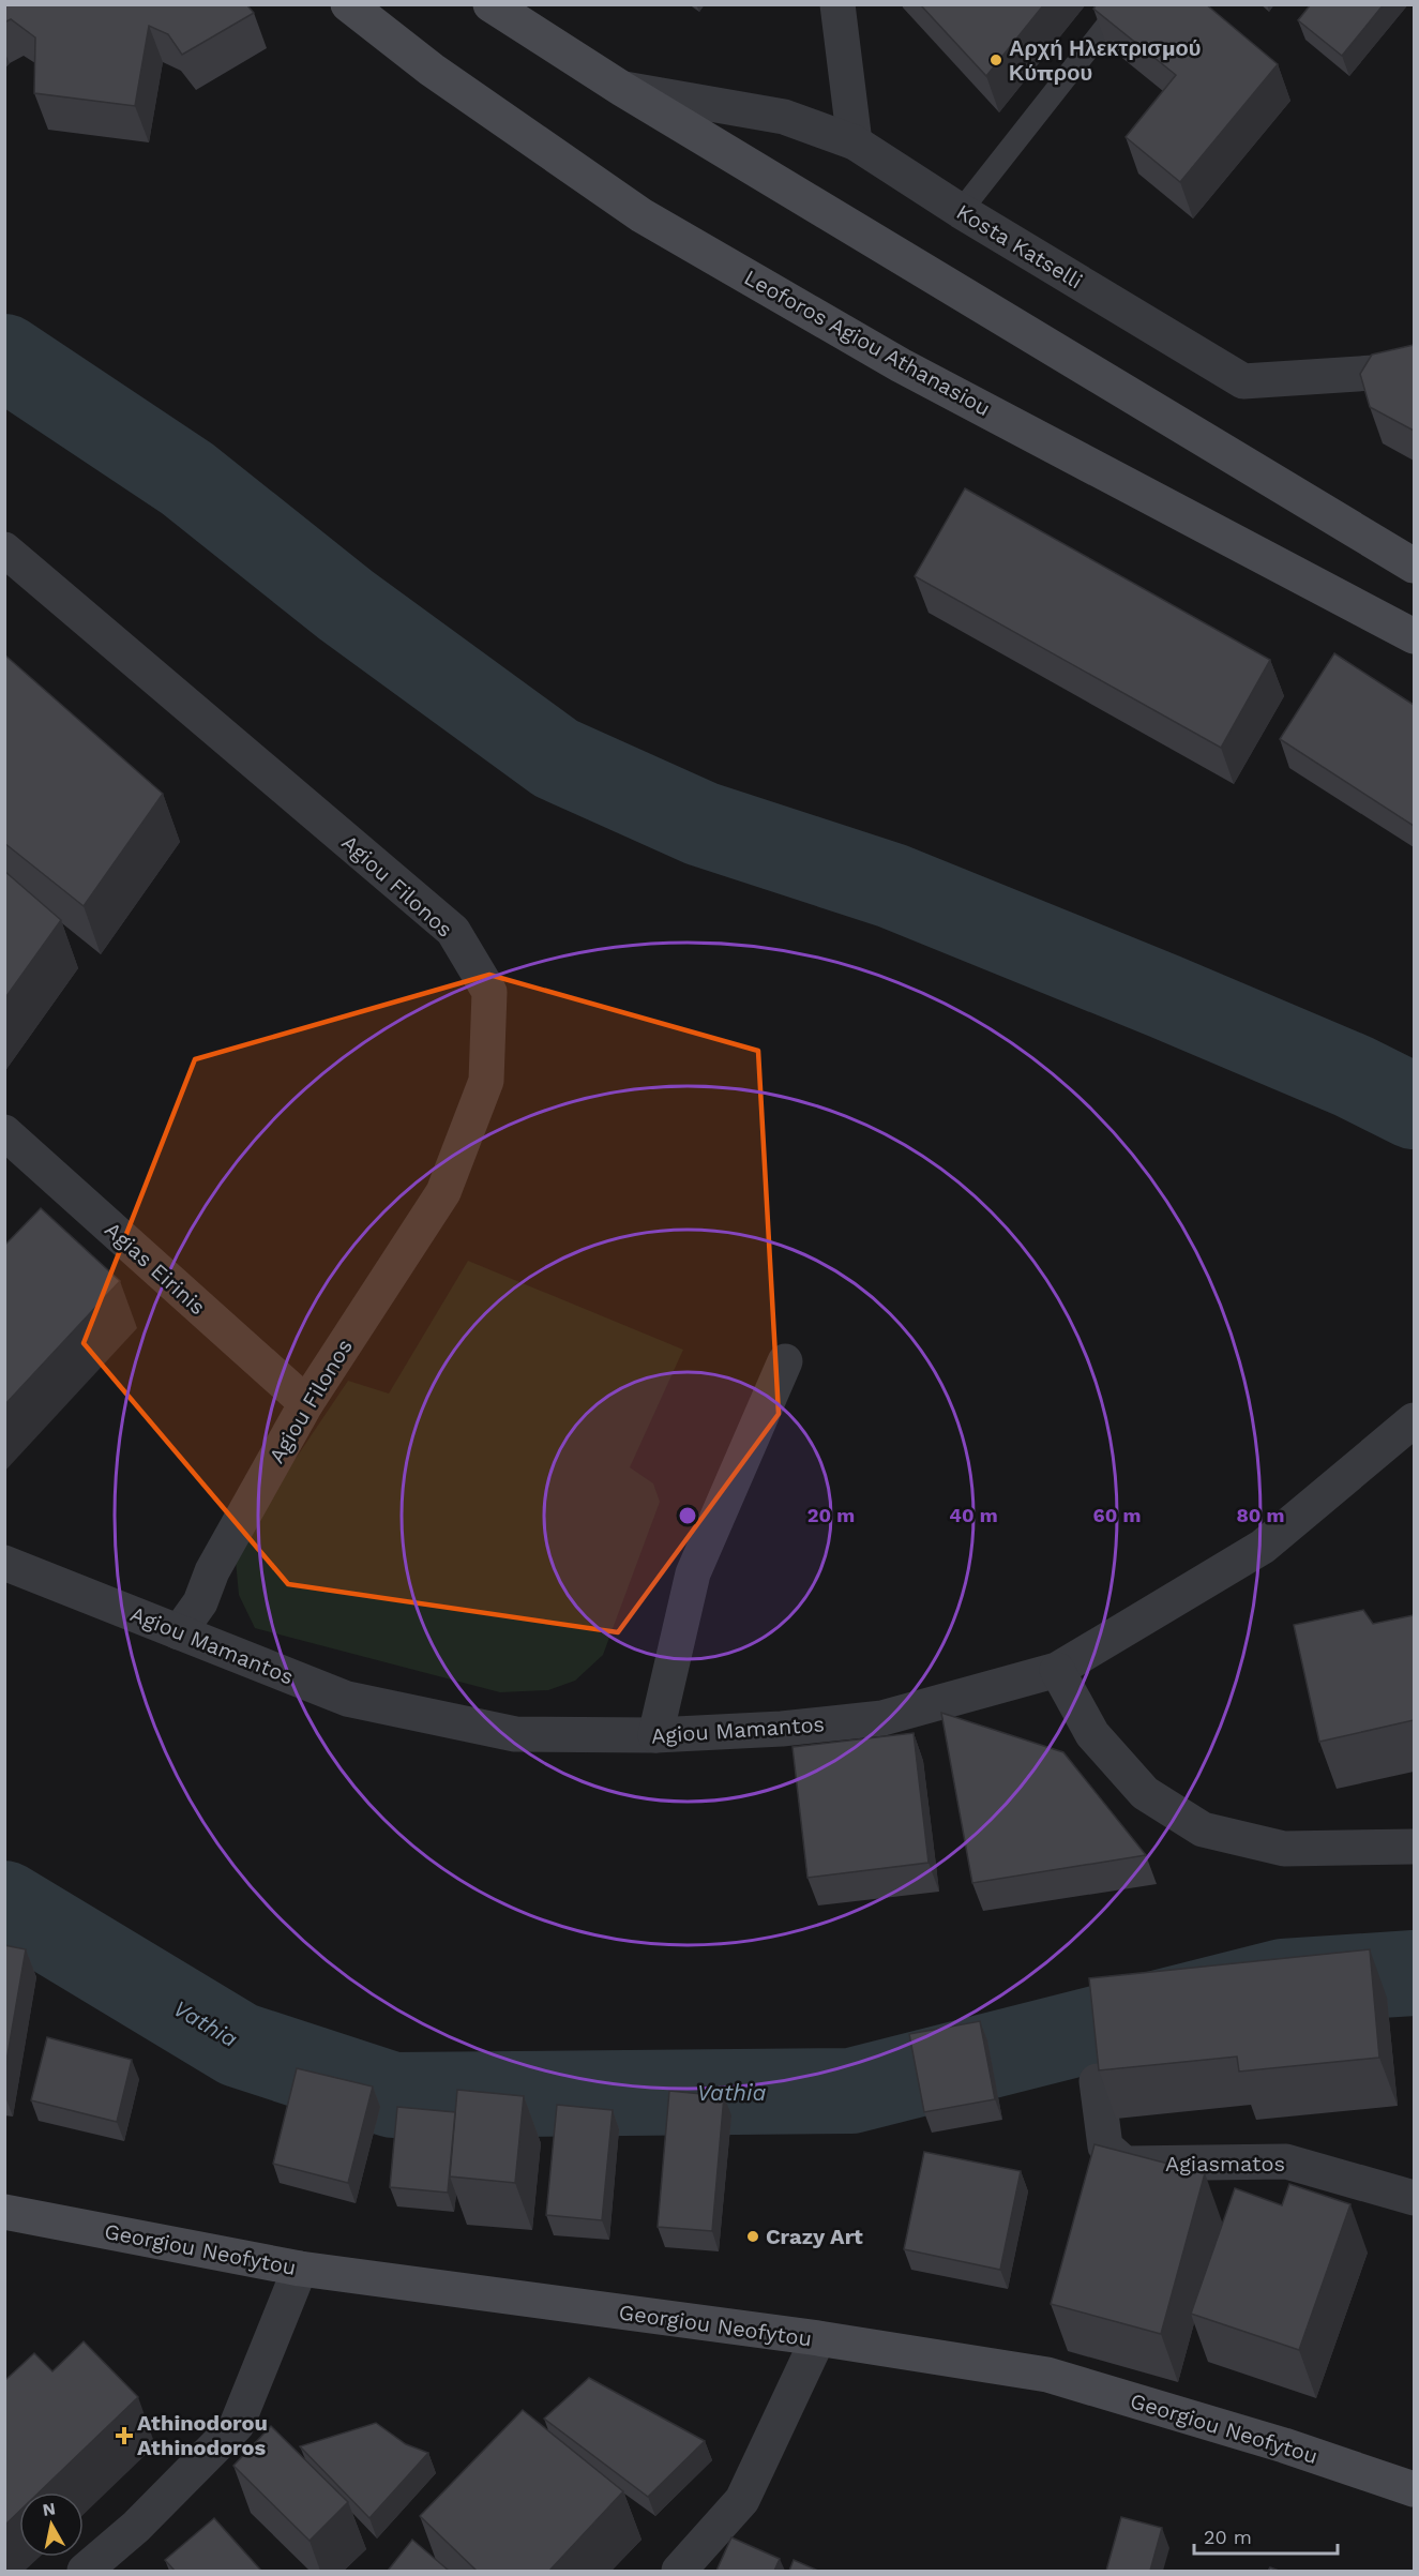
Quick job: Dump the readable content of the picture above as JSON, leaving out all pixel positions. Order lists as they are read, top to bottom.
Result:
{
  "streets": {
    "main road": ["Leoforos Agiou Athanasiou", "Georgiou Neofytou"],
    "street": [
      "Kosta Katselli",
      "Agiou Filonos",
      "Agias Eirinis",
      "Agiou Mamantos",
      "Agiasmatos"
    ]
  },
  "crossings": [
    ["Agiou Filonos", "Agias Eirinis"],
    ["Agiou Filonos", "Agiou Mamantos"]
  ],
  "water": ["Vathia"],
  "places": {
    "other": ["Αρχή Ηλεκτρισμού Κύπρου", "Crazy Art"],
    "health": ["Athinodorou Athinodoros"]
  },
  "scale_bar": "20 m",
  "north": "top",
  "rings": [
    "20 m",
    "40 m",
    "60 m",
    "80 m"
  ]
}
